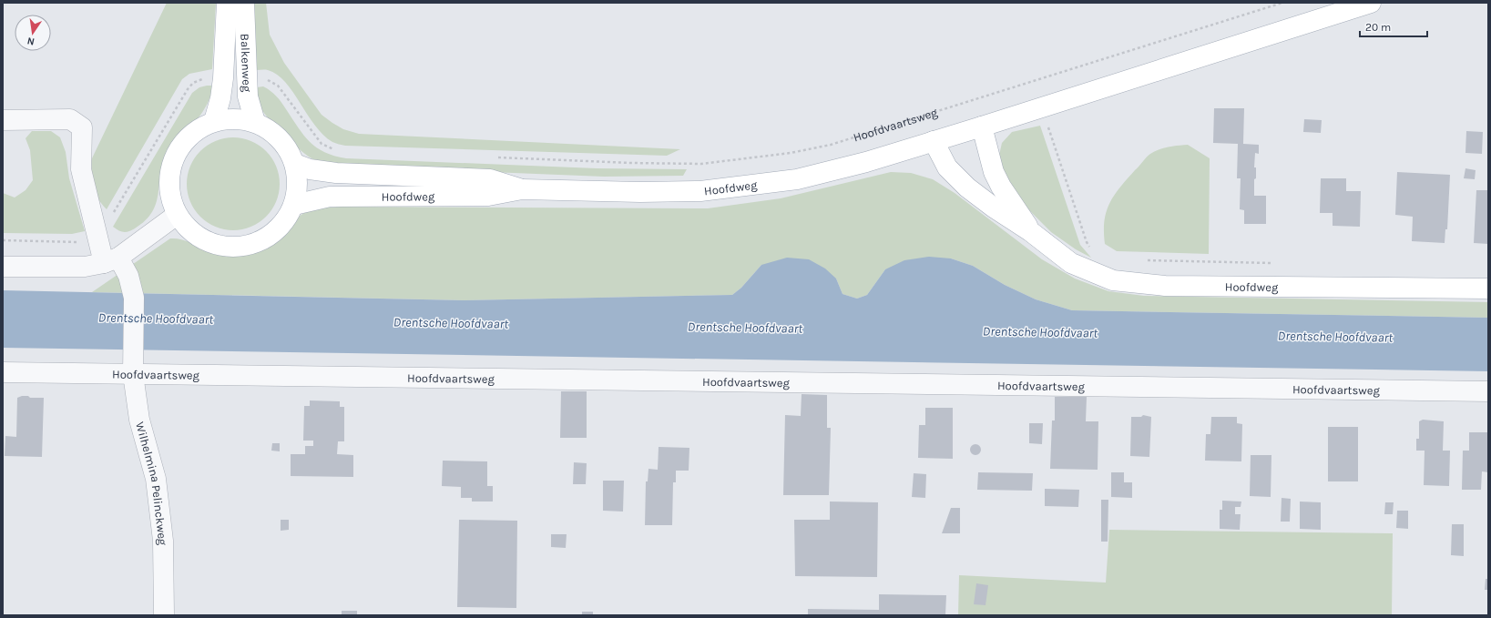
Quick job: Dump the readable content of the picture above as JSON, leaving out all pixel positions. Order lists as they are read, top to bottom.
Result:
{
  "streets": {
    "main road": ["Balkenweg", "Hoofdweg"],
    "street": ["Hoofdvaartsweg", "Wilhelmina Pelinckweg"]
  },
  "crossings": [
    ["Balkenweg", "Hoofdweg"],
    ["Hoofdvaartsweg", "Wilhelmina Pelinckweg"]
  ],
  "water": ["Drentsche Hoofdvaart"],
  "scale_bar": "20 m",
  "north": "bottom"
}
